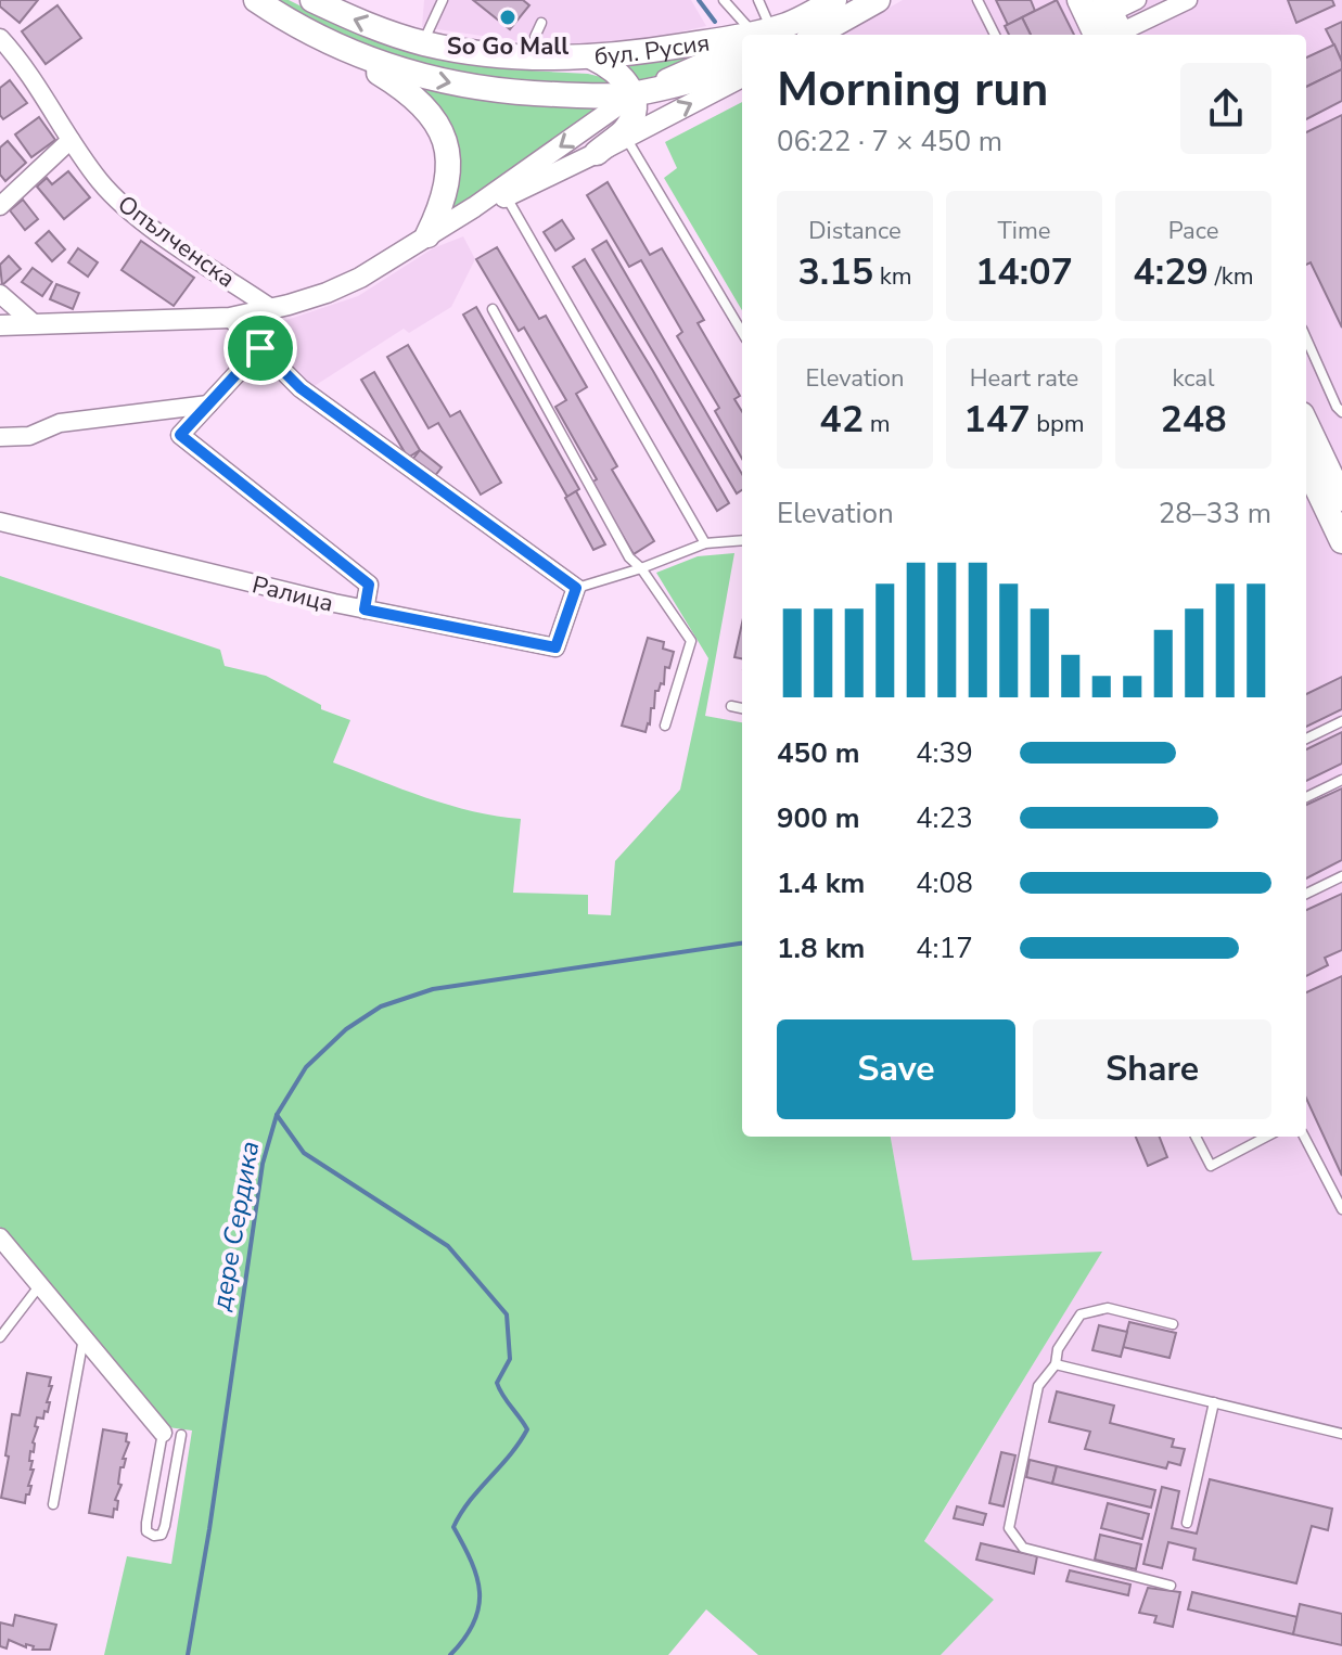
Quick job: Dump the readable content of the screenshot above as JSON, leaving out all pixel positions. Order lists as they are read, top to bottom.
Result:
{
  "streets": {
    "main road": ["бул. Русия"],
    "street": ["Опълченска", "Ралица"]
  },
  "water": ["дере Сердика"],
  "places": ["So Go Mall"],
  "page": {
    "heading": ["Morning run", "06:22 · 7 × 450 m"],
    "stats": [
      ["Distance", "3.15 km"],
      ["Time", "14:07"],
      ["Pace", "4:29 /km"],
      ["Elevation", "42 m"],
      ["Heart rate", "147 bpm"],
      ["kcal", "248"]
    ],
    "chart": ["Elevation", "28–33 m"],
    "list": [
      {
        "name": "450 m",
        "note": "4:39"
      },
      {
        "name": "900 m",
        "note": "4:23"
      },
      {
        "name": "1.4 km",
        "note": "4:08"
      },
      {
        "name": "1.8 km",
        "note": "4:17"
      }
    ],
    "buttons": ["Save", "Share"]
  }
}
